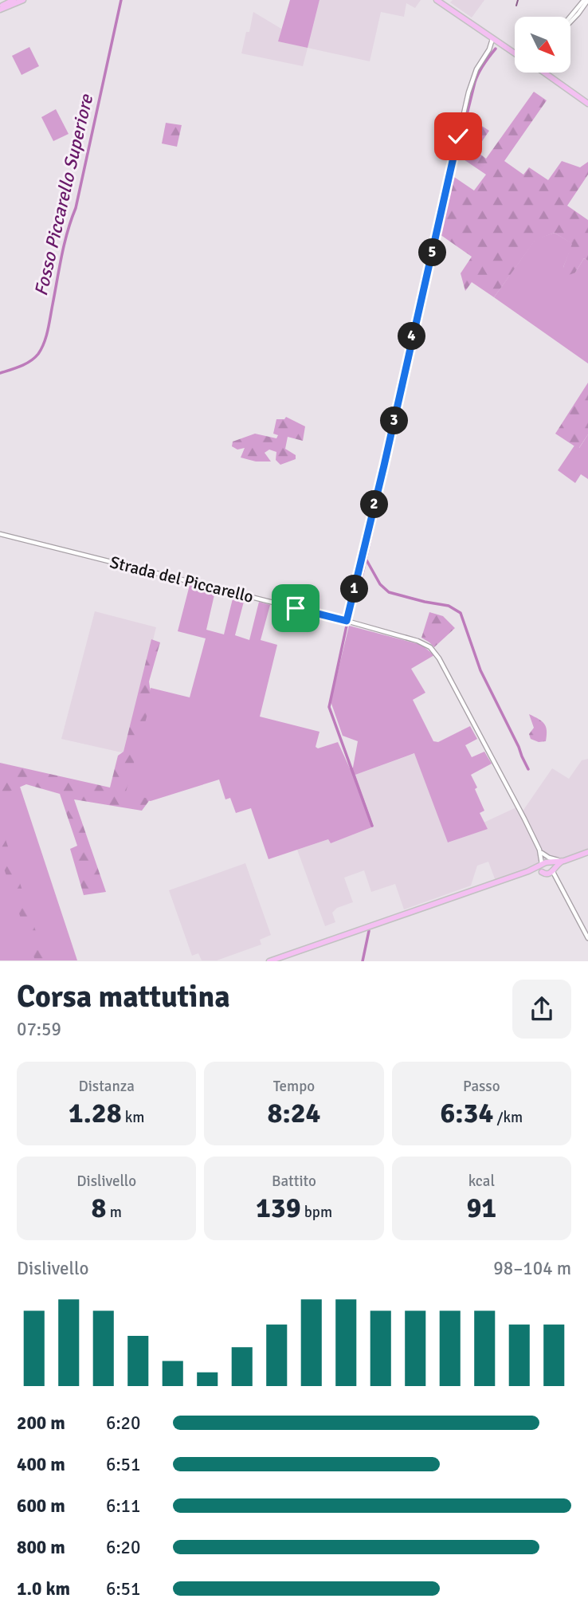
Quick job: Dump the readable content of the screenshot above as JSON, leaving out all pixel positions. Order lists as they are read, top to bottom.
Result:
{
  "streets": {
    "street": ["Strada del Piccarello"]
  },
  "water": ["Fosso Piccarello Superiore"],
  "north": "bottom right",
  "page": {
    "pins": [
      "5",
      "4",
      "3",
      "2",
      "1"
    ],
    "heading": ["Corsa mattutina", "07:59"],
    "stats": [
      ["Distanza", "1.28 km"],
      ["Tempo", "8:24"],
      ["Passo", "6:34 /km"],
      ["Dislivello", "8 m"],
      ["Battito", "139 bpm"],
      ["kcal", "91"]
    ],
    "chart": ["Dislivello", "98–104 m"],
    "list": [
      {
        "name": "200 m",
        "note": "6:20"
      },
      {
        "name": "400 m",
        "note": "6:51"
      },
      {
        "name": "600 m",
        "note": "6:11"
      },
      {
        "name": "800 m",
        "note": "6:20"
      },
      {
        "name": "1.0 km",
        "note": "6:51"
      }
    ]
  }
}
